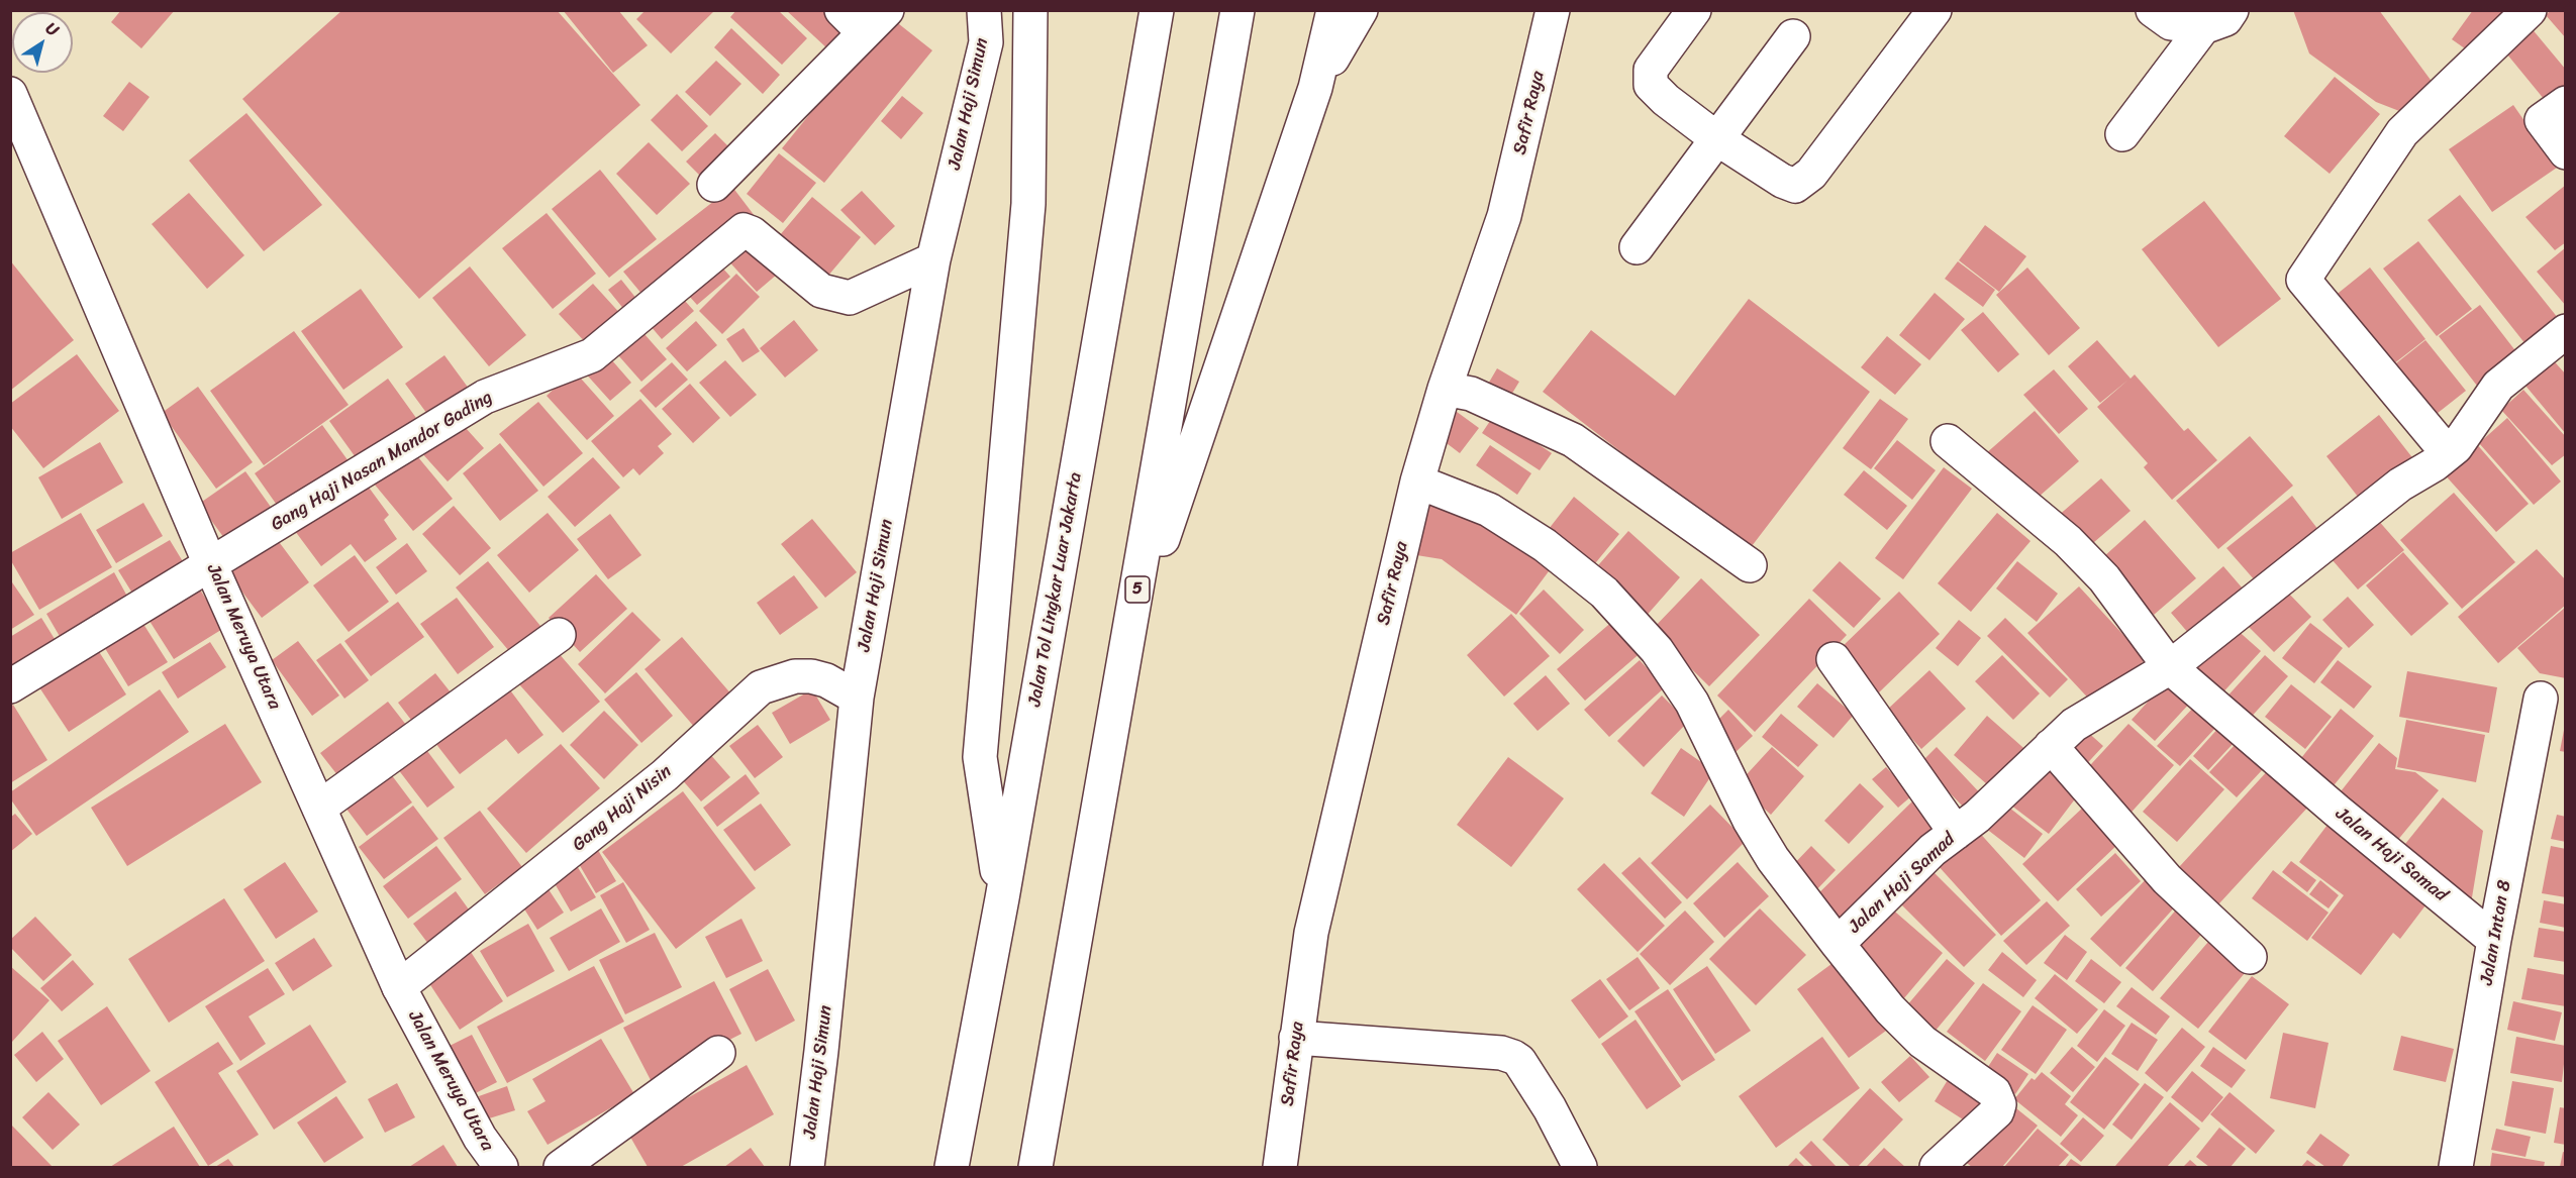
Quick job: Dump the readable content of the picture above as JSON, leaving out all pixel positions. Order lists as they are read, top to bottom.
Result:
{
  "streets": {
    "main road": [
      "Jalan Haji Simun",
      "Safir Raya",
      "Gang Haji Nasan Mandor Gading",
      "Jalan Tol Lingkar Luar Jakarta",
      "5",
      "Jalan Meruya Utara",
      "Gang Haji Nisin",
      "Jalan Haji Samad",
      "Jalan Intan 8"
    ]
  },
  "crossings": [
    ["Jalan Haji Simun", "Gang Haji Nasan Mandor Gading"],
    ["Jalan Haji Simun", "Gang Haji Nisin"],
    ["Safir Raya", "Jalan Haji Samad"],
    ["Gang Haji Nasan Mandor Gading", "Jalan Meruya Utara"],
    ["Jalan Meruya Utara", "Gang Haji Nisin"],
    ["Jalan Haji Samad", "Jalan Intan 8"]
  ],
  "north": "top right"
}
